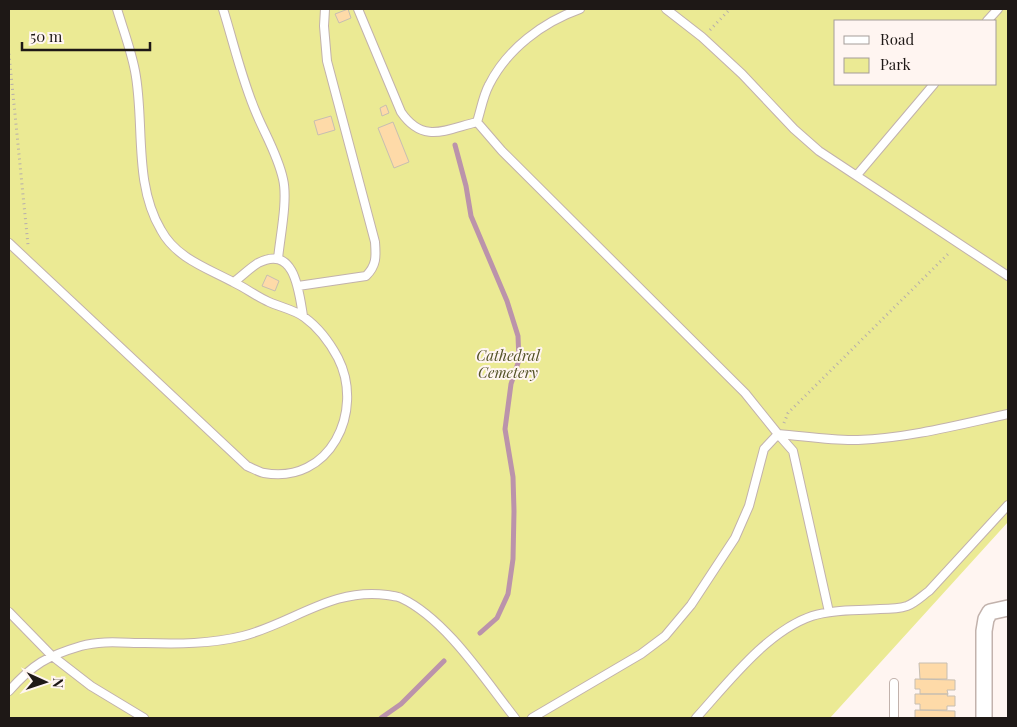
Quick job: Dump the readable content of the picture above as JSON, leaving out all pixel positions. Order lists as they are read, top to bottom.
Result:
{
  "parks": ["Cathedral Cemetery"],
  "legend": ["Road", "Park"],
  "scale_bar": "50 m",
  "north": "right"
}
